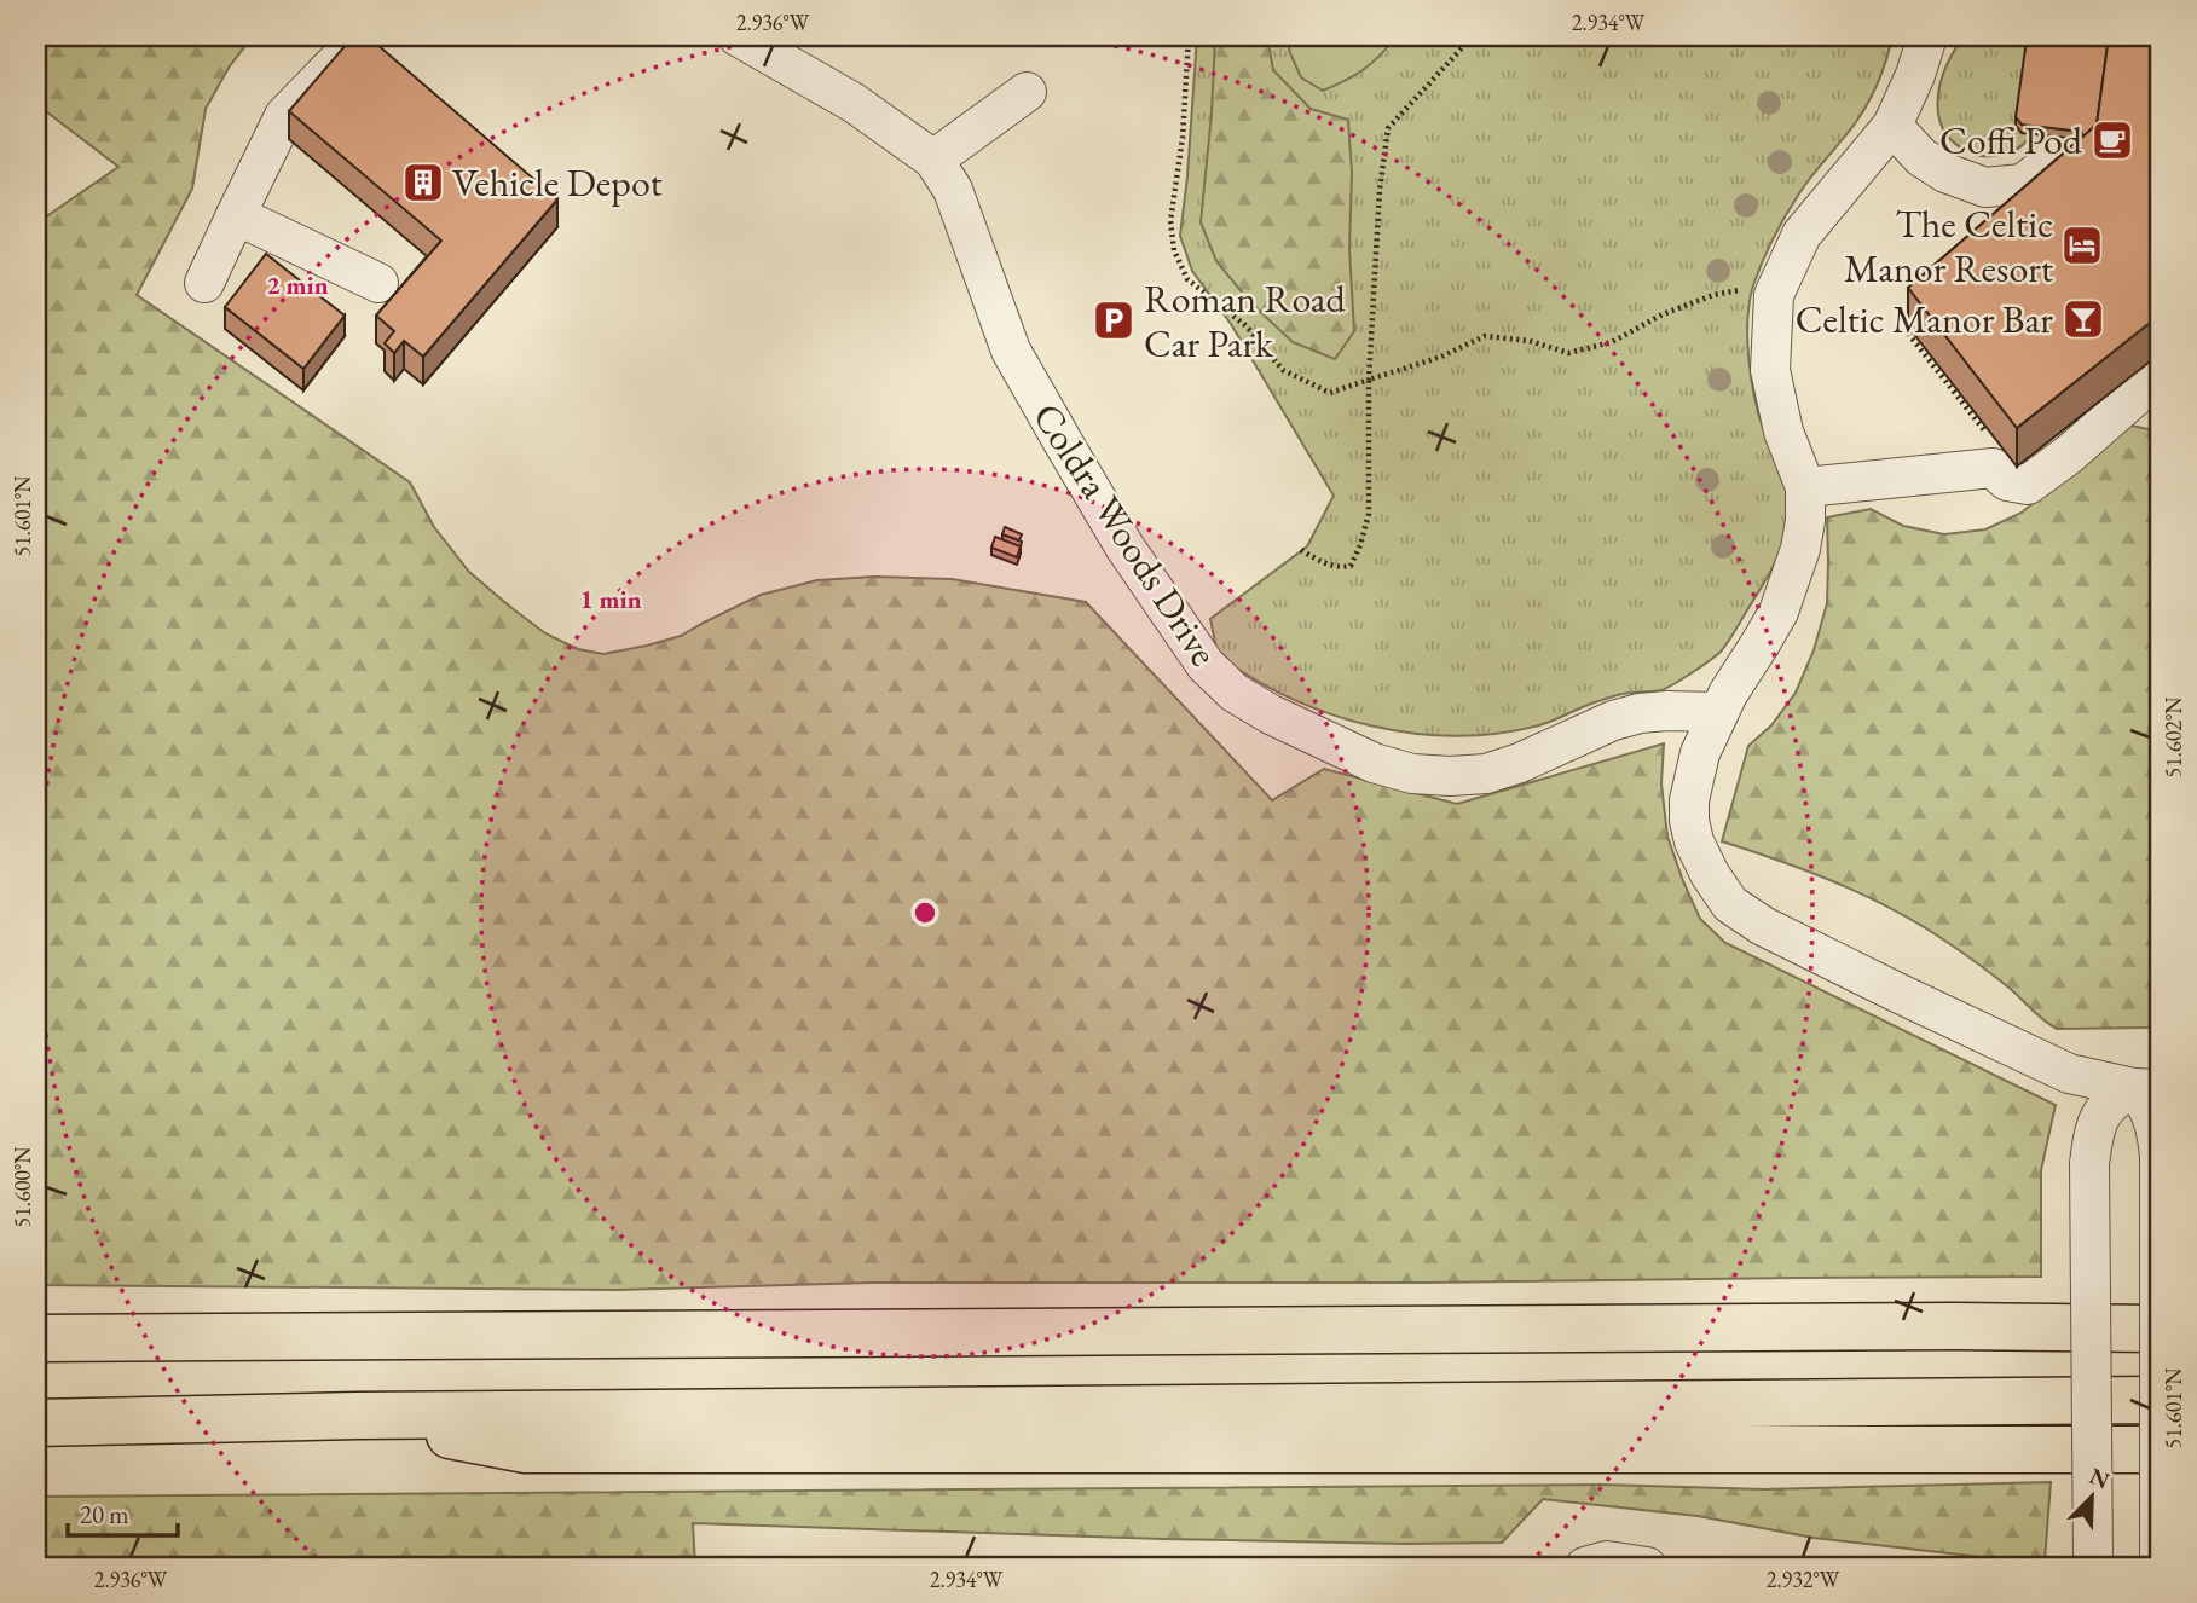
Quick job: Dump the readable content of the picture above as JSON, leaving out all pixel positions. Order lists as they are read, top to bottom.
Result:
{
  "streets": {
    "lane": ["Coldra Woods Drive"]
  },
  "places": {
    "cafe": ["Coffi Pod"],
    "building": ["Vehicle Depot"],
    "hotel": ["The Celtic Manor Resort"],
    "bar": ["Celtic Manor Bar"],
    "parking": ["Roman Road Car Park"]
  },
  "scale_bar": "20 m",
  "north": "top right",
  "coordinates": [
    "2.936°W",
    "2.934°W",
    "51.601°N",
    "51.602°N",
    "51.600°N",
    "2.932°W"
  ],
  "rings": ["2 min", "1 min"]
}
